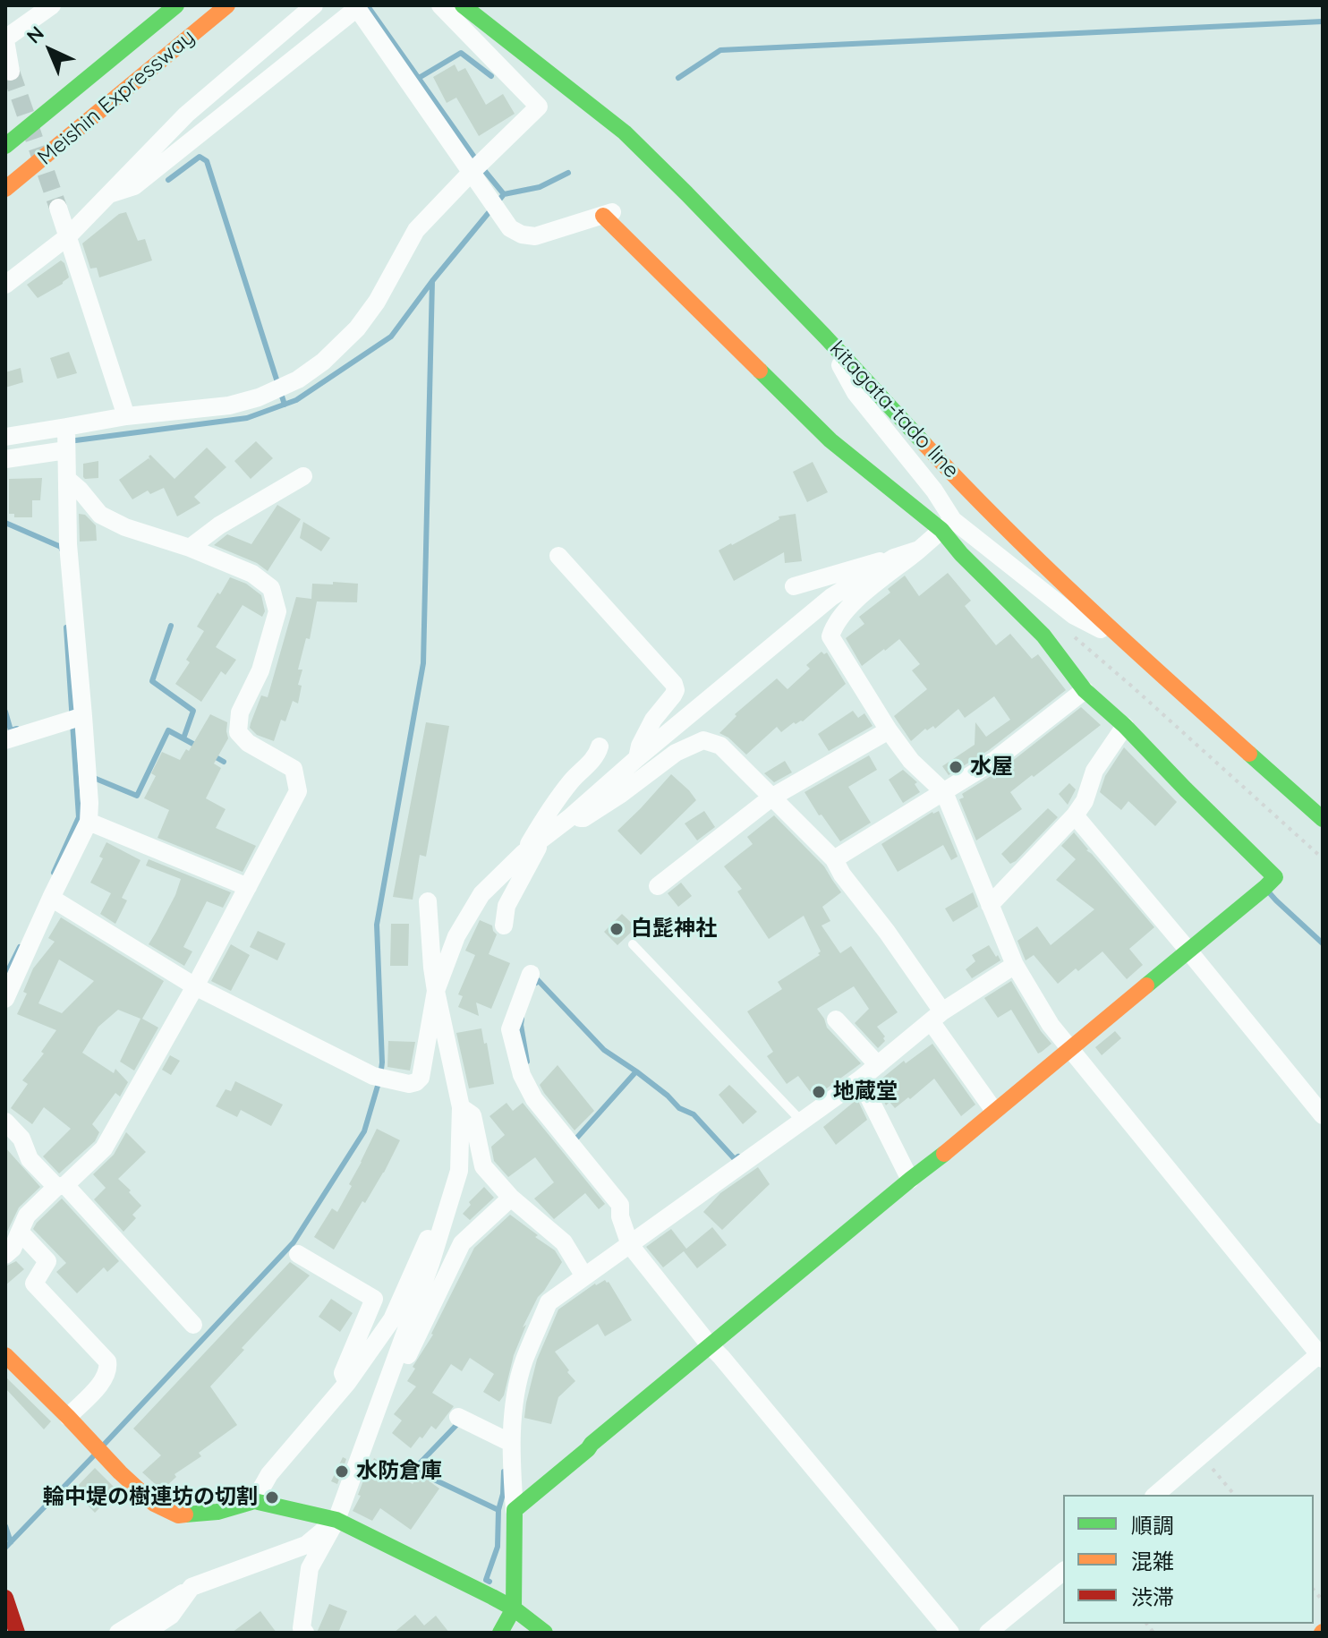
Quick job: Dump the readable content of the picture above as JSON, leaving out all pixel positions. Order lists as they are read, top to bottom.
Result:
{
  "streets": {
    "main road": ["Meishin Expressway", "kitagata-tado line"]
  },
  "places": [
    "水屋",
    "白髭神社",
    "地蔵堂",
    "水防倉庫",
    "輪中堤の樹連坊の切割"
  ],
  "legend": ["順調", "混雑", "渋滞"],
  "north": "top left"
}
